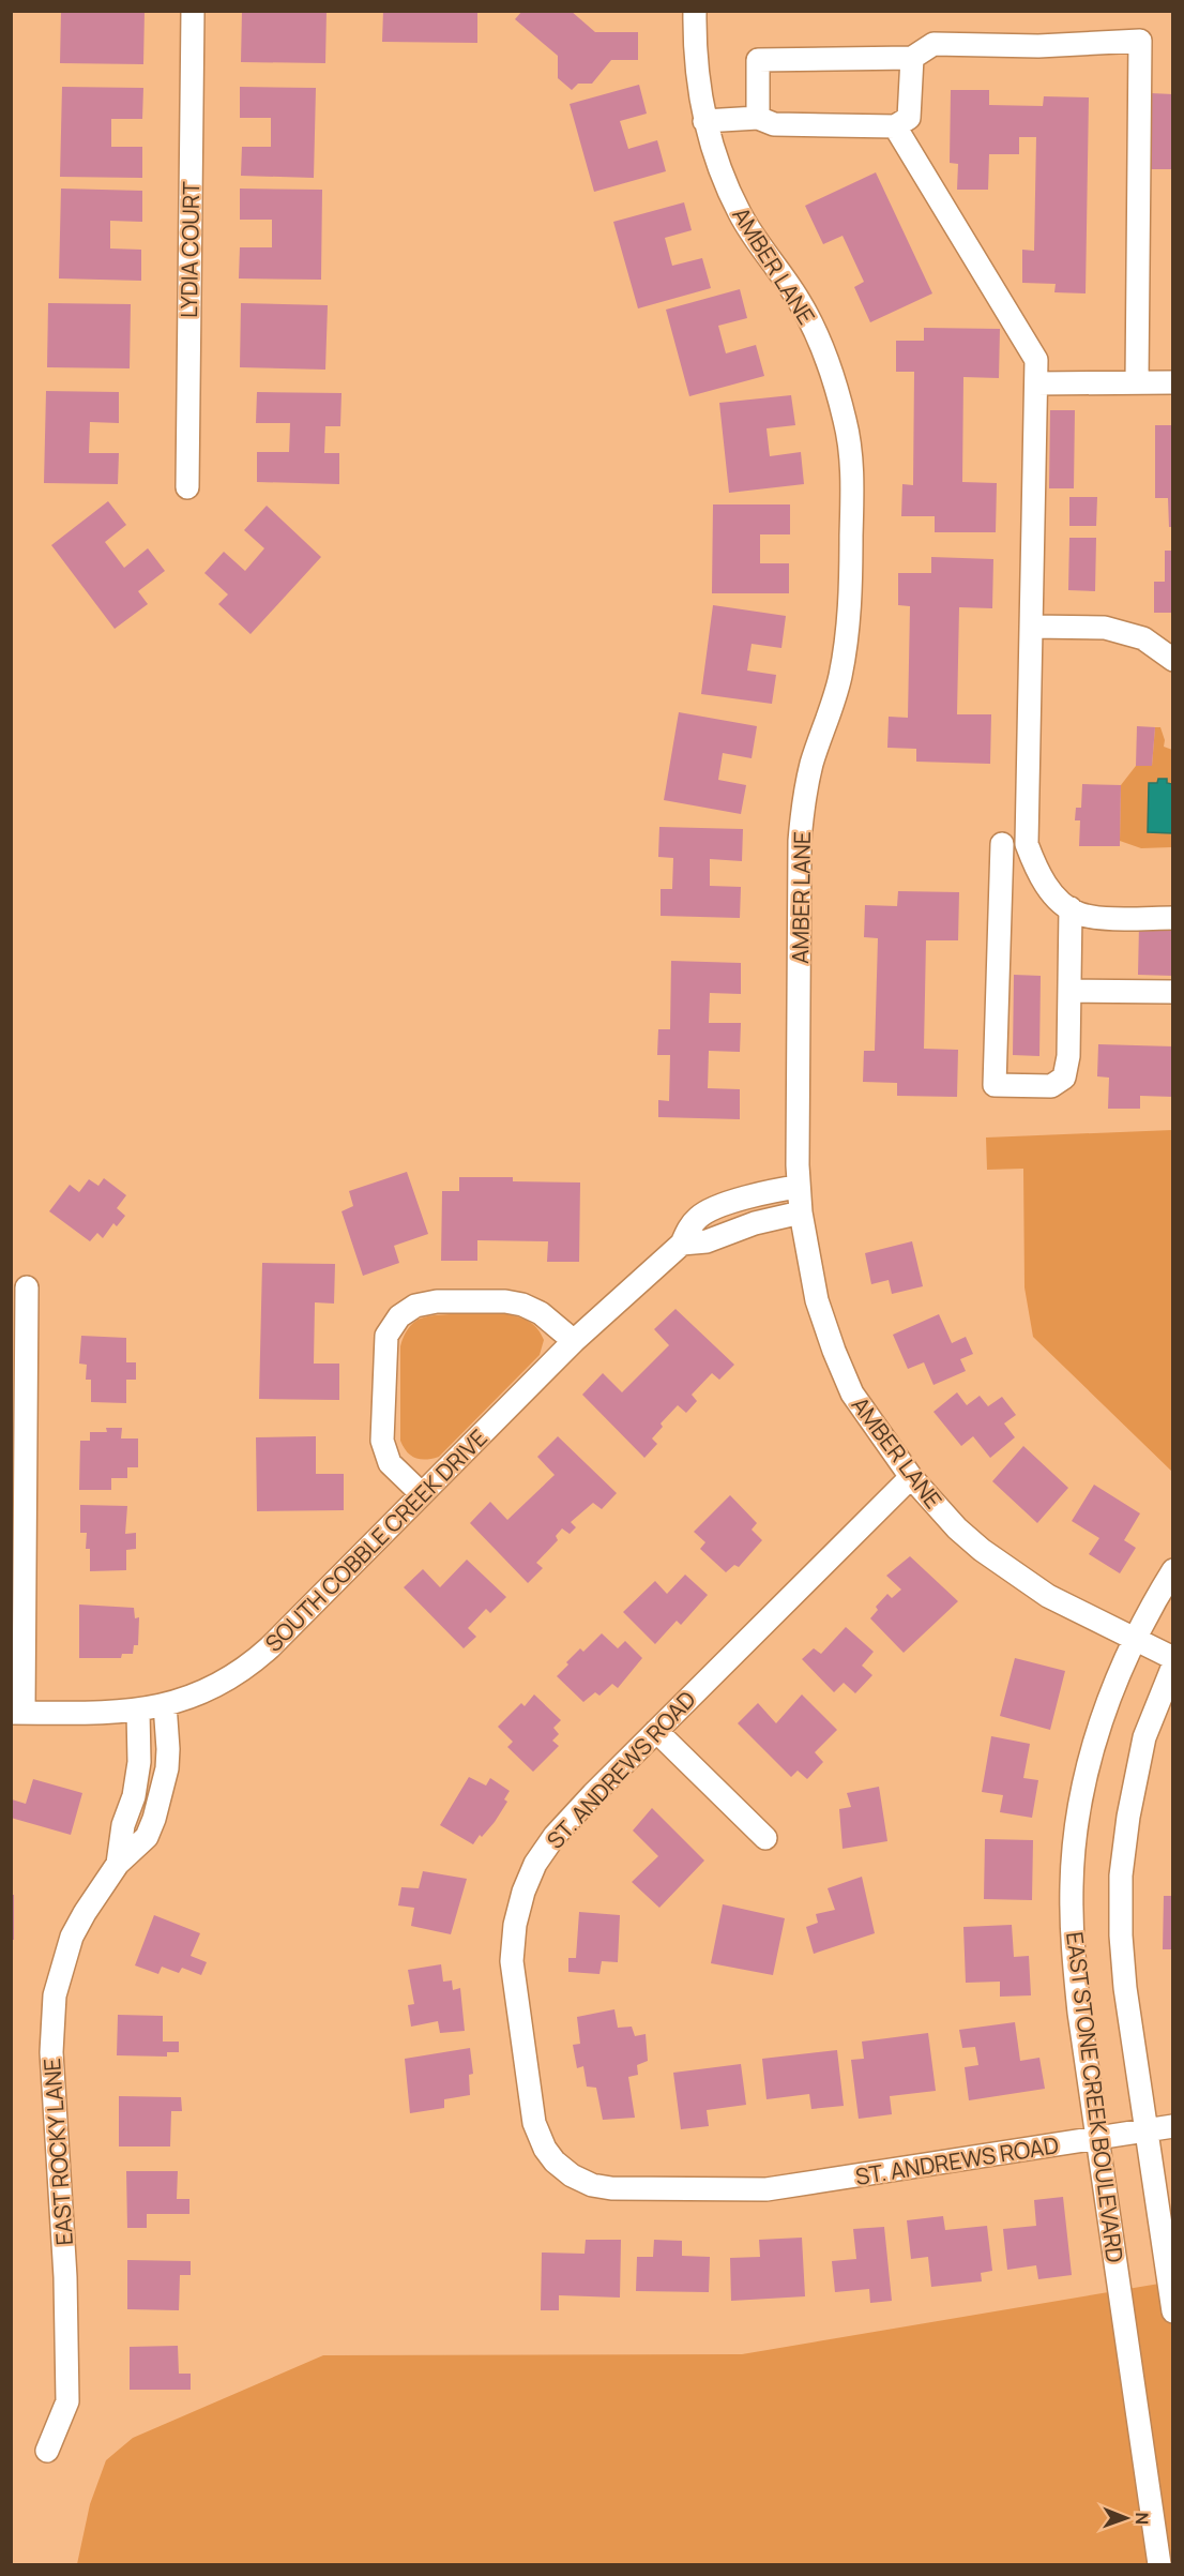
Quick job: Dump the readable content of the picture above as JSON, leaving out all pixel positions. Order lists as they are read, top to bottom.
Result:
{
  "streets": {
    "street": [
      "LYDIA COURT",
      "AMBER LANE",
      "SOUTH COBBLE CREEK DRIVE",
      "ST. ANDREWS ROAD",
      "EAST STONE CREEK BOULEVARD",
      "EAST ROCKY LANE"
    ]
  },
  "crossings": [
    ["AMBER LANE", "SOUTH COBBLE CREEK DRIVE"],
    ["AMBER LANE", "ST. ANDREWS ROAD"],
    ["AMBER LANE", "EAST STONE CREEK BOULEVARD"],
    ["SOUTH COBBLE CREEK DRIVE", "EAST ROCKY LANE"],
    ["ST. ANDREWS ROAD", "EAST STONE CREEK BOULEVARD"]
  ],
  "north": "right"
}
